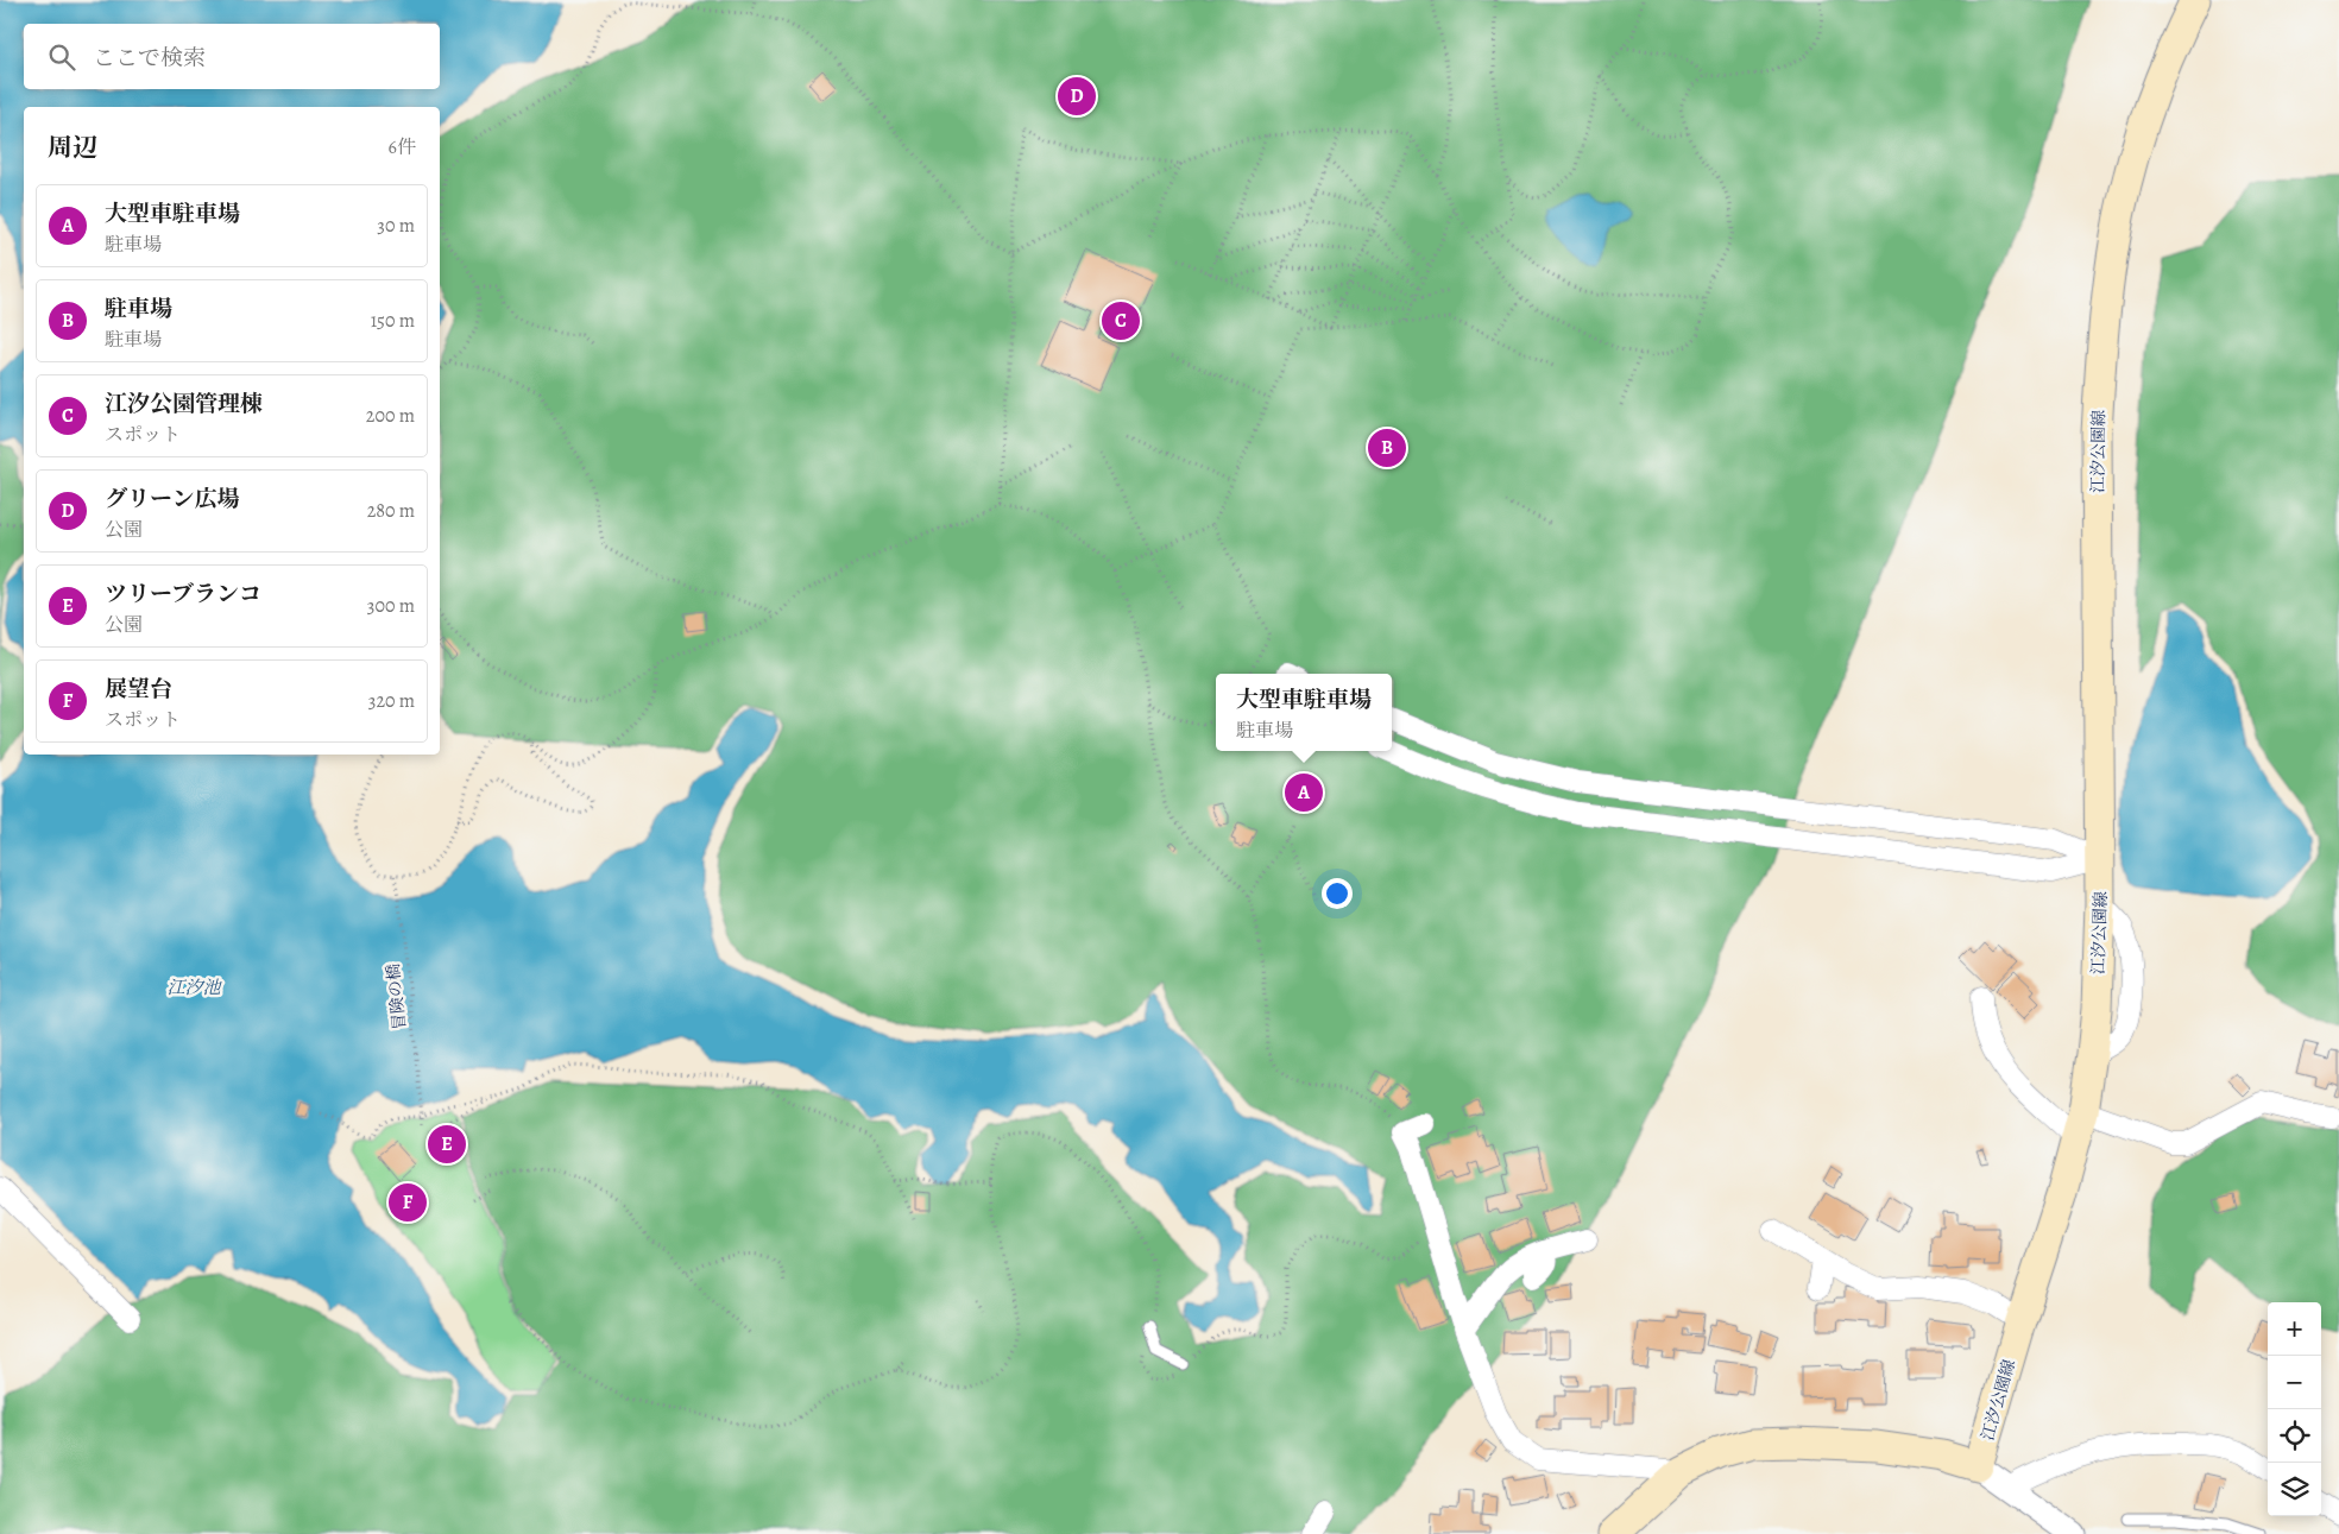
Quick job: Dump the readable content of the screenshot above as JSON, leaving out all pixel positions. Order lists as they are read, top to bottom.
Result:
{
  "streets": {
    "main road": ["江汐公園線"],
    "path": ["冒険の橋"]
  },
  "water": ["江汐池"],
  "page": {
    "search": "ここで検索",
    "pins": [
      "D",
      "C",
      "B",
      "A",
      "E",
      "F"
    ],
    "heading": ["周辺", "6件"],
    "list": [
      {
        "mark": "A",
        "name": "大型車駐車場",
        "note": "駐車場",
        "value": "30 m"
      },
      {
        "mark": "B",
        "name": "駐車場",
        "note": "駐車場",
        "value": "150 m"
      },
      {
        "mark": "C",
        "name": "江汐公園管理棟",
        "note": "スポット",
        "value": "200 m"
      },
      {
        "mark": "D",
        "name": "グリーン広場",
        "note": "公園",
        "value": "280 m"
      },
      {
        "mark": "E",
        "name": "ツリーブランコ",
        "note": "公園",
        "value": "300 m"
      },
      {
        "mark": "F",
        "name": "展望台",
        "note": "スポット",
        "value": "320 m"
      }
    ],
    "popup": ["大型車駐車場", "駐車場"],
    "map_buttons": ["+", "−"]
  }
}
